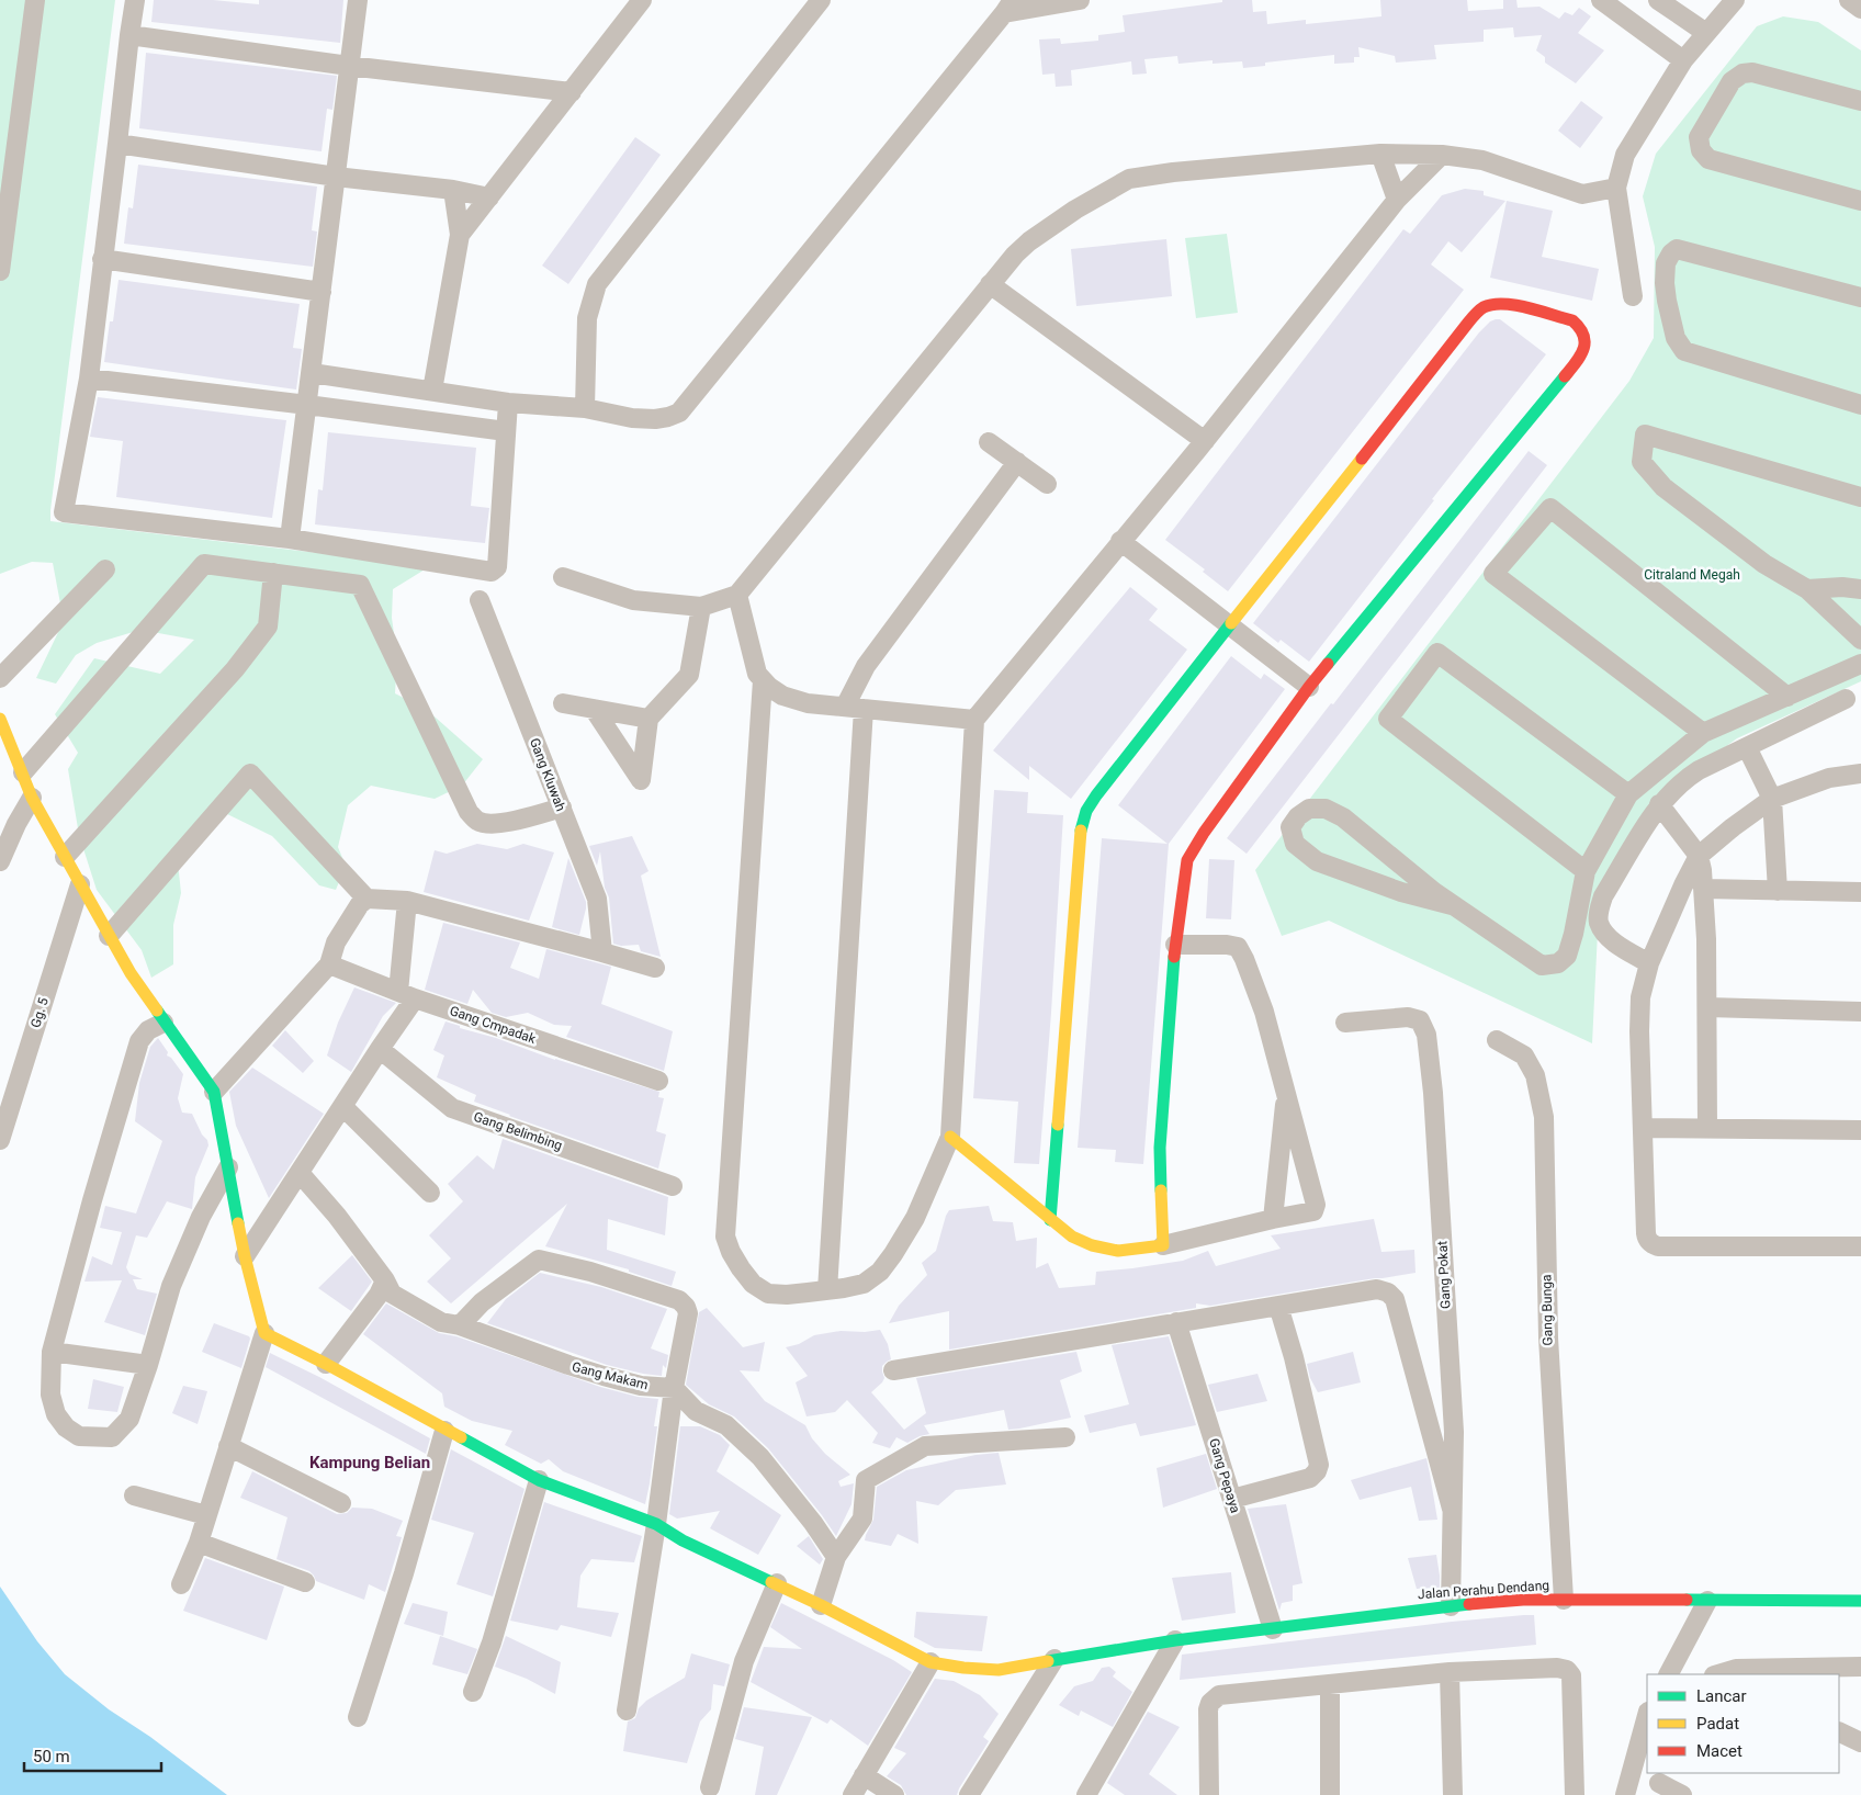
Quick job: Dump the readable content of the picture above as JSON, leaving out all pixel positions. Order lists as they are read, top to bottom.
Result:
{
  "streets": {
    "street": [
      "Gang Kluwah",
      "Gg. 5",
      "Gang Cmpadak",
      "Gang Belimbing",
      "Gang Pokat",
      "Gang Bunga",
      "Gang Makam",
      "Gang Pepaya",
      "Jalan Perahu Dendang"
    ]
  },
  "crossings": [
    ["Gang Pokat", "Jalan Perahu Dendang"],
    ["Gang Bunga", "Jalan Perahu Dendang"],
    ["Gang Pepaya", "Jalan Perahu Dendang"]
  ],
  "districts": ["Kampung Belian"],
  "parks": ["Citraland Megah"],
  "legend": ["Lancar", "Padat", "Macet"],
  "scale_bar": "50 m"
}
